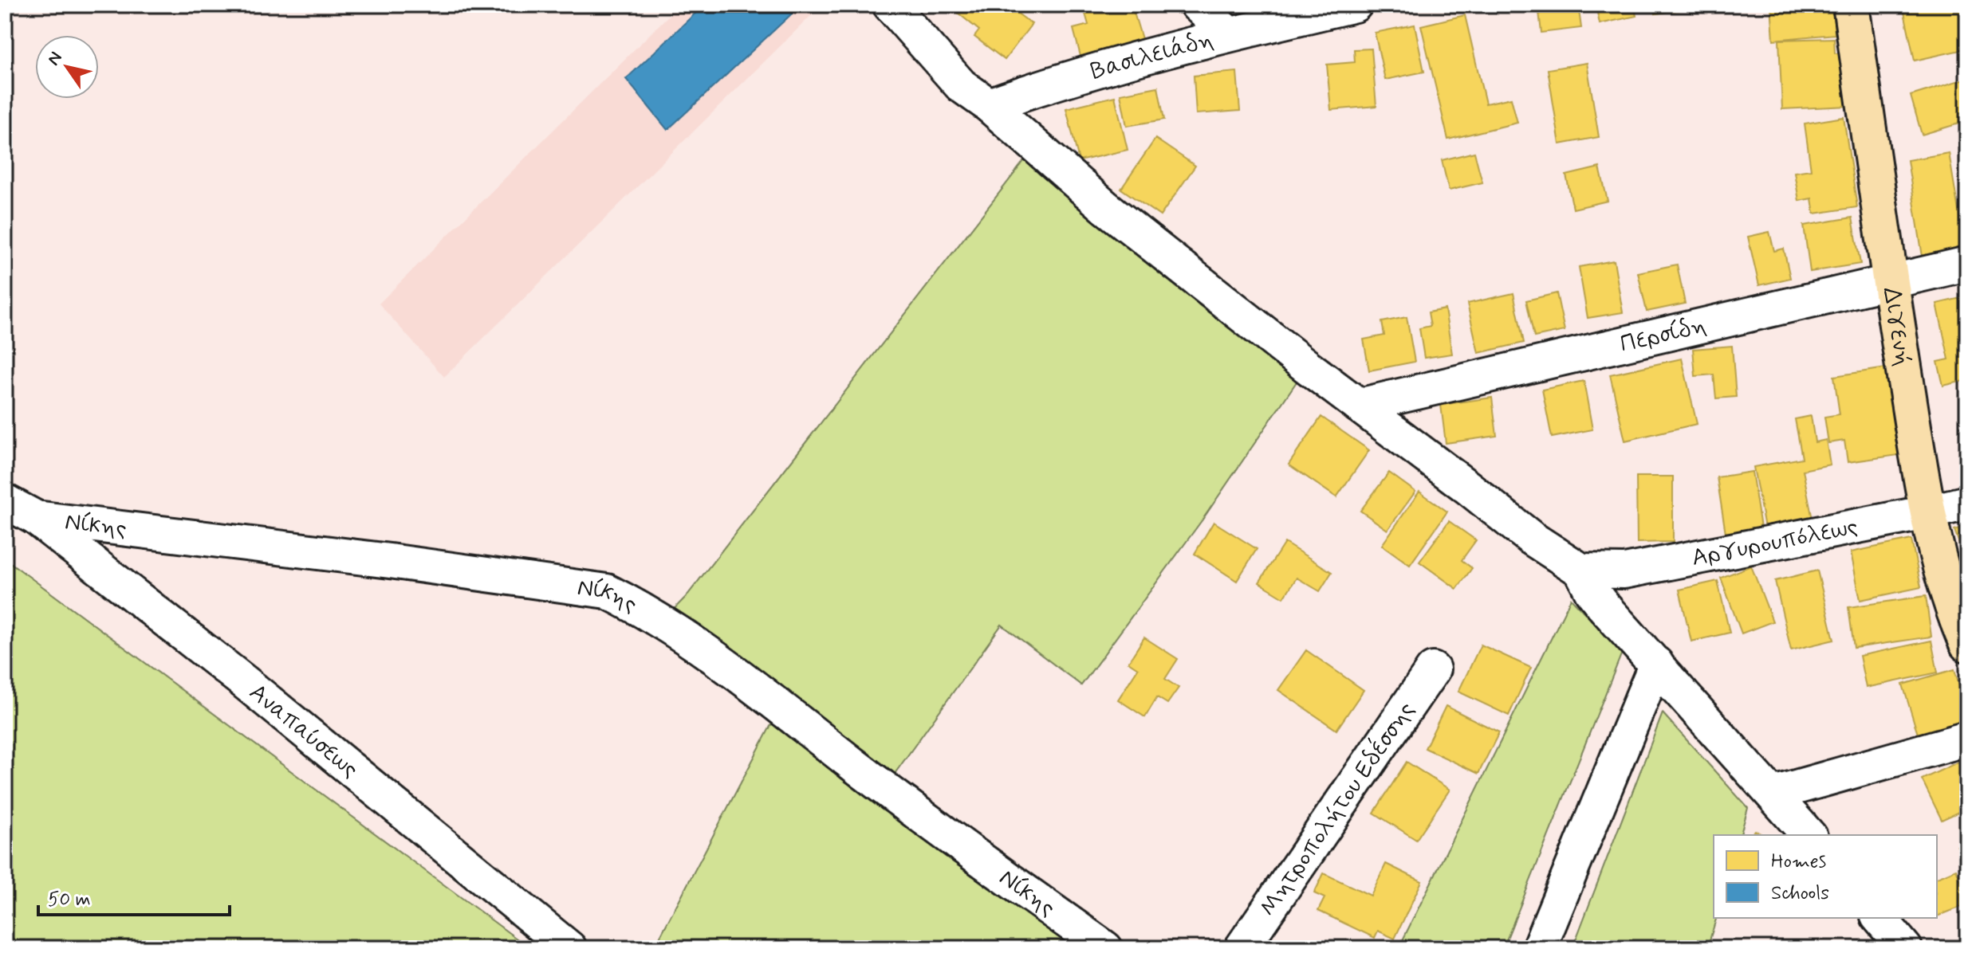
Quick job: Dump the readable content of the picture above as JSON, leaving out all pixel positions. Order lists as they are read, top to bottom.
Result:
{
  "streets": {
    "main road": ["Διγενή"],
    "street": [
      "Βασιλειάδη",
      "Περσίδη",
      "Νίκης",
      "Αργυρουπόλεως",
      "Αναπαύσεως",
      "Μητροπολήτου Εδέσσης"
    ]
  },
  "crossings": [
    ["Διγενή", "Περσίδη"],
    ["Διγενή", "Αργυρουπόλεως"],
    ["Νίκης", "Αναπαύσεως"]
  ],
  "legend": ["Homes", "Schools"],
  "scale_bar": "50 m",
  "north": "top left"
}
